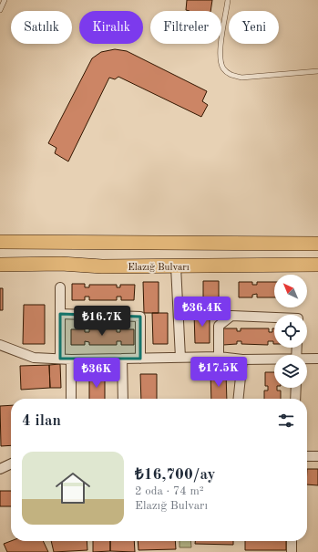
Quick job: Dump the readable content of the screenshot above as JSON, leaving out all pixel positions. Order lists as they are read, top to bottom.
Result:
{
  "streets": {
    "main road": ["Elazığ Bulvarı"]
  },
  "north": "top left",
  "page": {
    "chip": [
      "Satılık",
      "Kiralık",
      "Filtreler",
      "Yeni"
    ],
    "price": [
      "₺36.4K",
      "₺16.7K",
      "₺17.5K",
      "₺36K"
    ],
    "heading": "4 ilan",
    "list": [
      {
        "name": "₺16,700/ay",
        "note": "2 oda · 74 m² · Elazığ Bulvarı"
      }
    ]
  }
}
